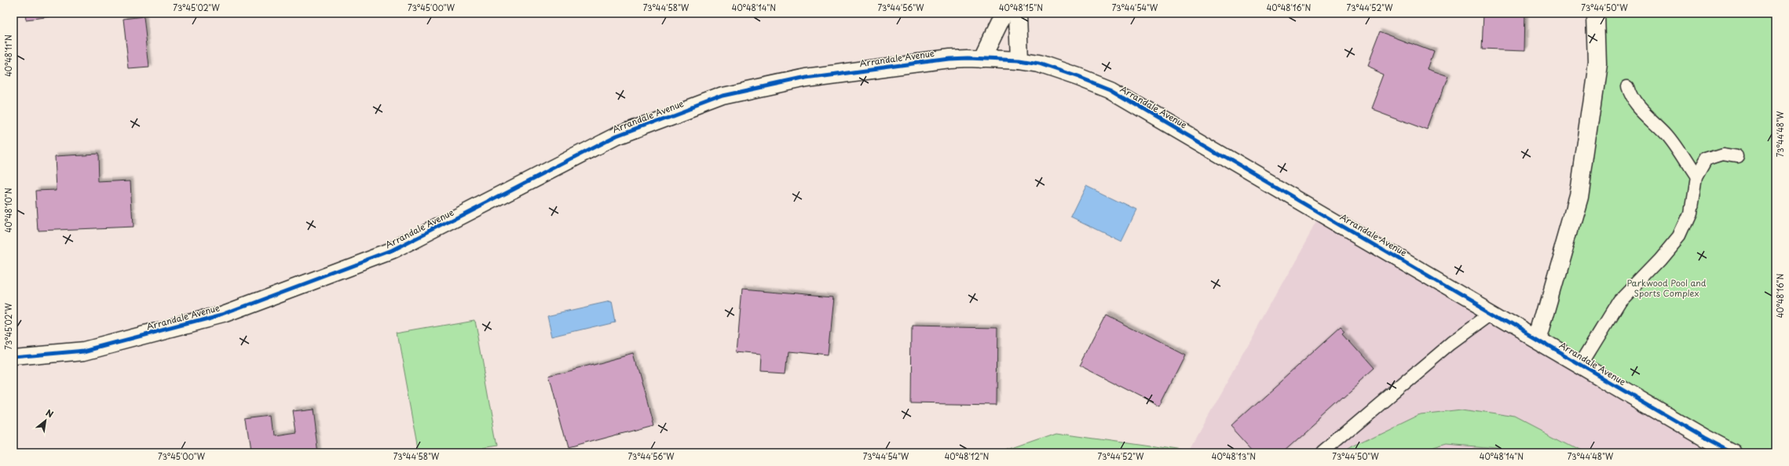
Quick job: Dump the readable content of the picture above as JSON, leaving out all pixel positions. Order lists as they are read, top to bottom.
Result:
{
  "streets": {
    "street": ["Arrandale Avenue"]
  },
  "parks": ["Parkwood Pool and Sports Complex"],
  "north": "top right",
  "coordinates": [
    "73°45'02\"W",
    "73°45'00\"W",
    "73°44'58\"W",
    "40°48'14\"N",
    "73°44'56\"W",
    "40°48'15\"N",
    "73°44'54\"W",
    "40°48'16\"N",
    "73°44'52\"W",
    "73°44'50\"W",
    "40°48'11\"N",
    "73°44'48\"W",
    "40°48'10\"N",
    "40°48'12\"N",
    "40°48'13\"N"
  ]
}
